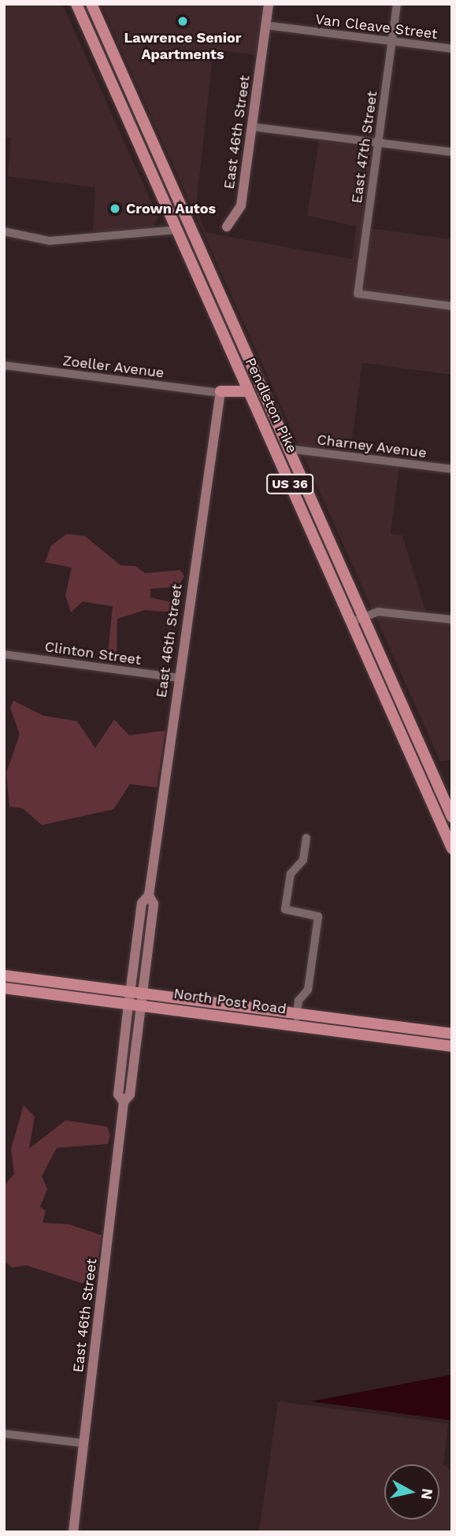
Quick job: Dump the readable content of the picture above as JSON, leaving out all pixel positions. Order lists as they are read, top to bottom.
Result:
{
  "streets": {
    "main road": ["Pendleton Pike", "US 36", "North Post Road"],
    "street": [
      "Van Cleave Street",
      "East 46th Street",
      "East 47th Street",
      "Zoeller Avenue",
      "Charney Avenue",
      "Clinton Street"
    ]
  },
  "crossings": [
    ["Van Cleave Street", "East 46th Street"],
    ["Van Cleave Street", "East 47th Street"],
    ["East 46th Street", "Zoeller Avenue"],
    ["East 46th Street", "Clinton Street"],
    ["East 46th Street", "North Post Road"],
    ["Pendleton Pike", "Charney Avenue"]
  ],
  "places": ["Lawrence Senior Apartments", "Crown Autos"],
  "north": "right"
}
